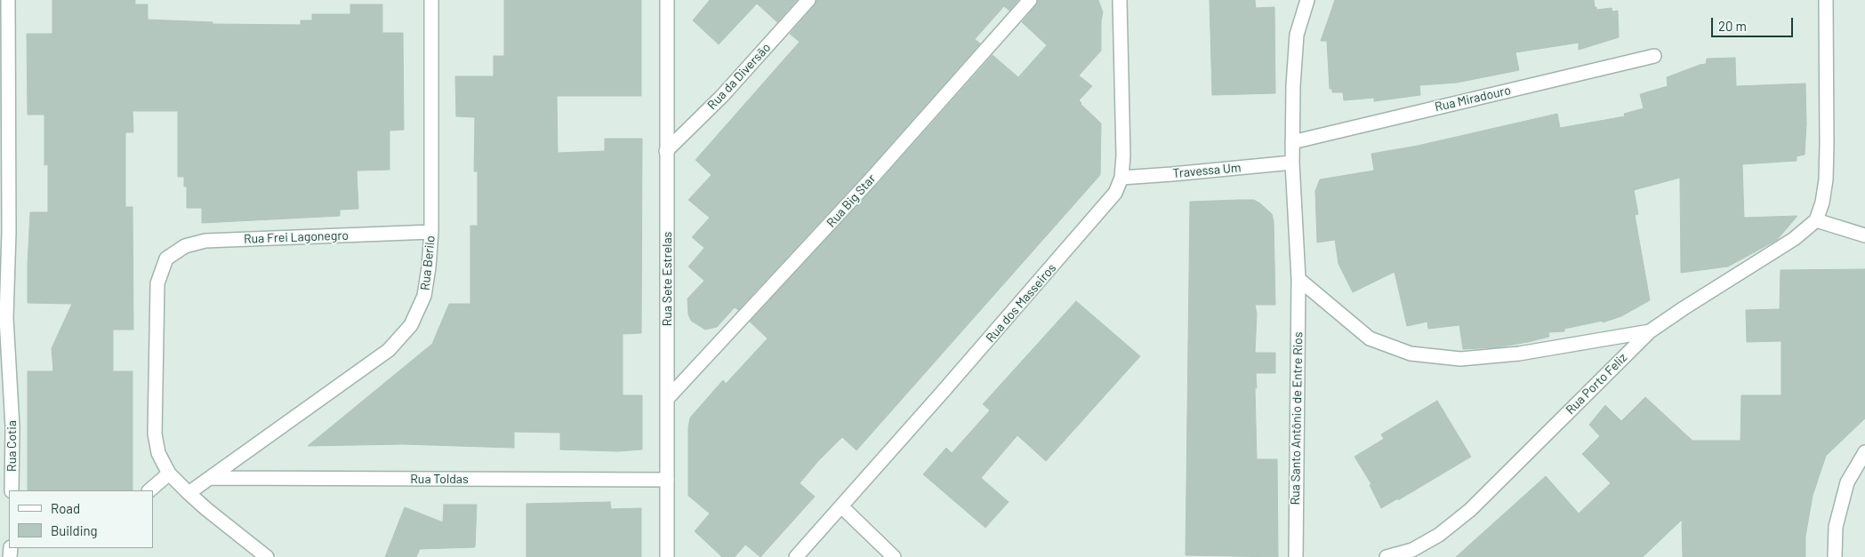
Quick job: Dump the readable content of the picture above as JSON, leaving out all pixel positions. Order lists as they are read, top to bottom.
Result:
{
  "streets": {
    "street": [
      "Rua da Diversão",
      "Rua Miradouro",
      "Travessa Um",
      "Rua Big Star",
      "Rua Frei Lagonegro",
      "Rua Berilo",
      "Rua Sete Estrelas",
      "Rua dos Masseiros",
      "Rua Porto Feliz",
      "Rua Santo Antônio de Entre Rios",
      "Rua Cotia",
      "Rua Toldas"
    ]
  },
  "crossings": [
    ["Rua da Diversão", "Rua Sete Estrelas"],
    ["Rua Miradouro", "Rua Santo Antônio de Entre Rios"],
    ["Travessa Um", "Rua dos Masseiros"],
    ["Travessa Um", "Rua Santo Antônio de Entre Rios"],
    ["Rua Big Star", "Rua Sete Estrelas"],
    ["Rua Frei Lagonegro", "Rua Berilo"],
    ["Rua Berilo", "Rua Toldas"],
    ["Rua Sete Estrelas", "Rua Toldas"]
  ],
  "legend": ["Road", "Building"],
  "scale_bar": "20 m"
}
